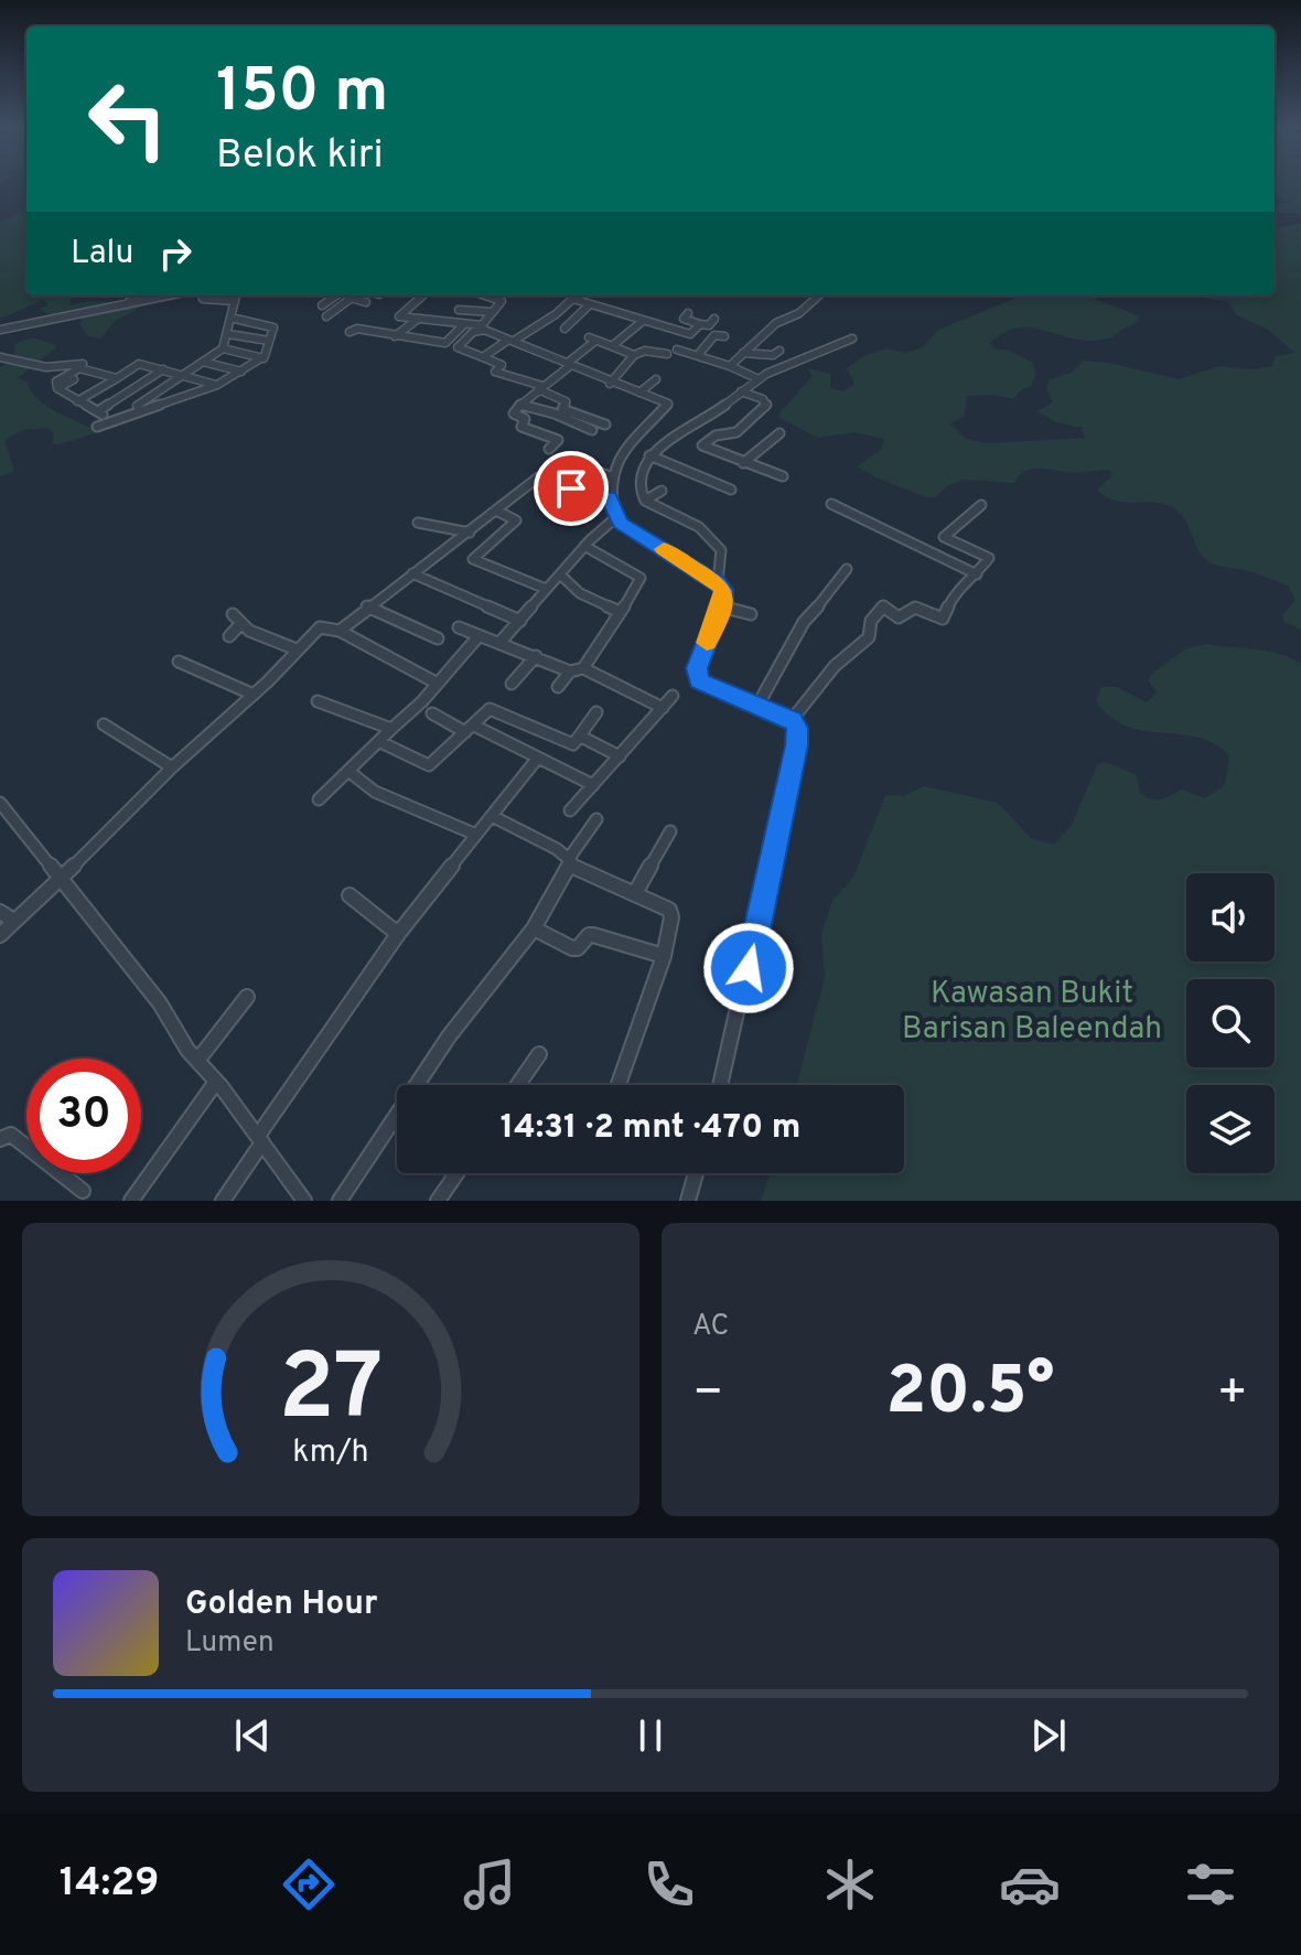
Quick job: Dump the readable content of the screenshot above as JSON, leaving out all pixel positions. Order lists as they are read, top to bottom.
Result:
{
  "parks": ["Kawasan Bukit Barisan Baleendah"],
  "page": {
    "turn": ["150 m", "Belok kiri"],
    "then": "Lalu",
    "limit": "30",
    "trip": "14:31 · 2 mnt · 470 m",
    "tile": "AC",
    "heat": ["−", "20.5°", "+"],
    "song": ["Golden Hour", "Lumen"],
    "tabs": "14:29",
    "gauge": ["27", "km/h"]
  }
}
